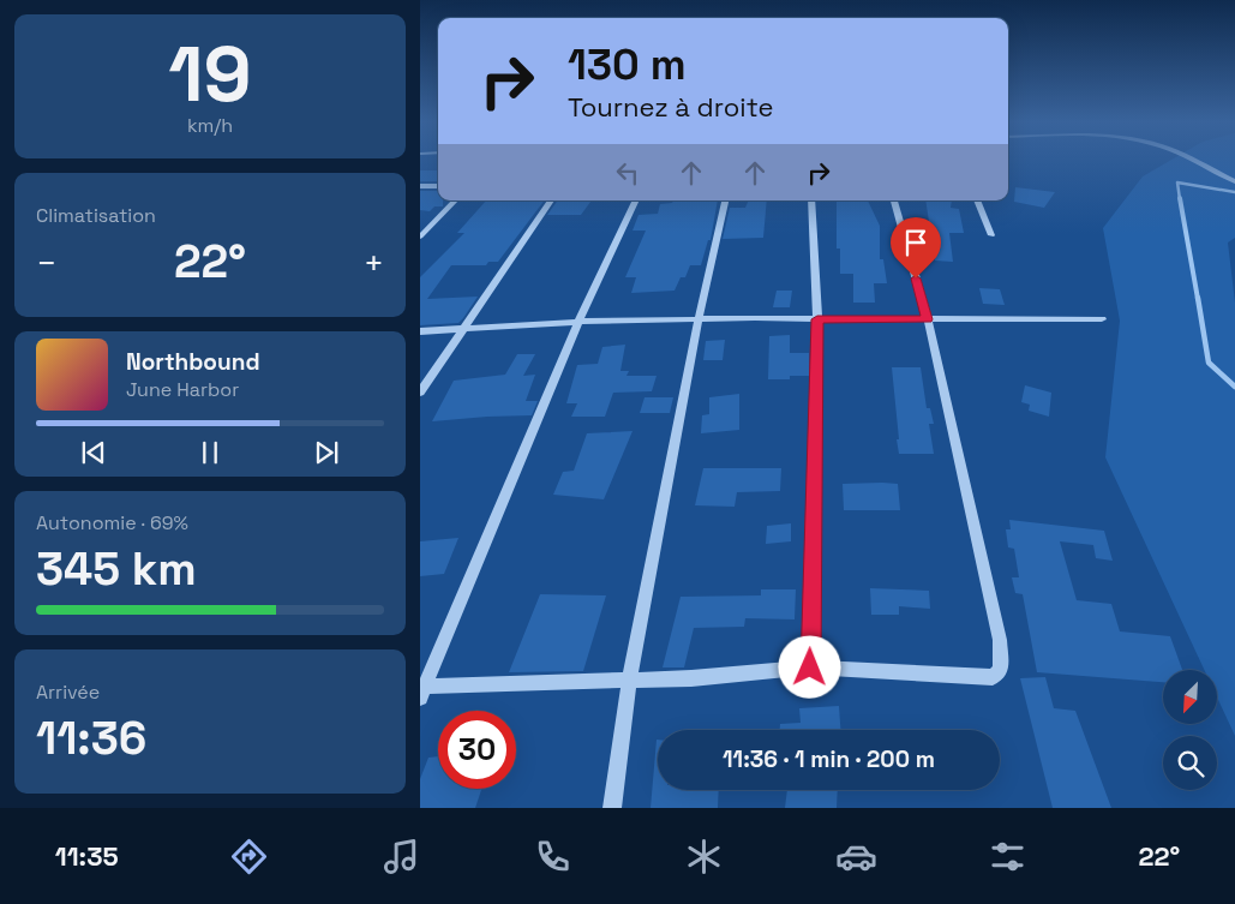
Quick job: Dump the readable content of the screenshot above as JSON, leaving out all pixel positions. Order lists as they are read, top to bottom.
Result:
{
  "north": "bottom left",
  "page": {
    "tile": [
      ["19", "km/h"],
      "Climatisation",
      ["Autonomie · 69%", "345 km"],
      ["Arrivée", "11:36"]
    ],
    "turn": ["130 m", "Tournez à droite"],
    "heat": ["−", "22°", "+"],
    "song": ["Northbound", "June Harbor"],
    "limit": "30",
    "trip": "11:36 · 1 min · 200 m",
    "tabs": ["11:35", "22°"]
  }
}
